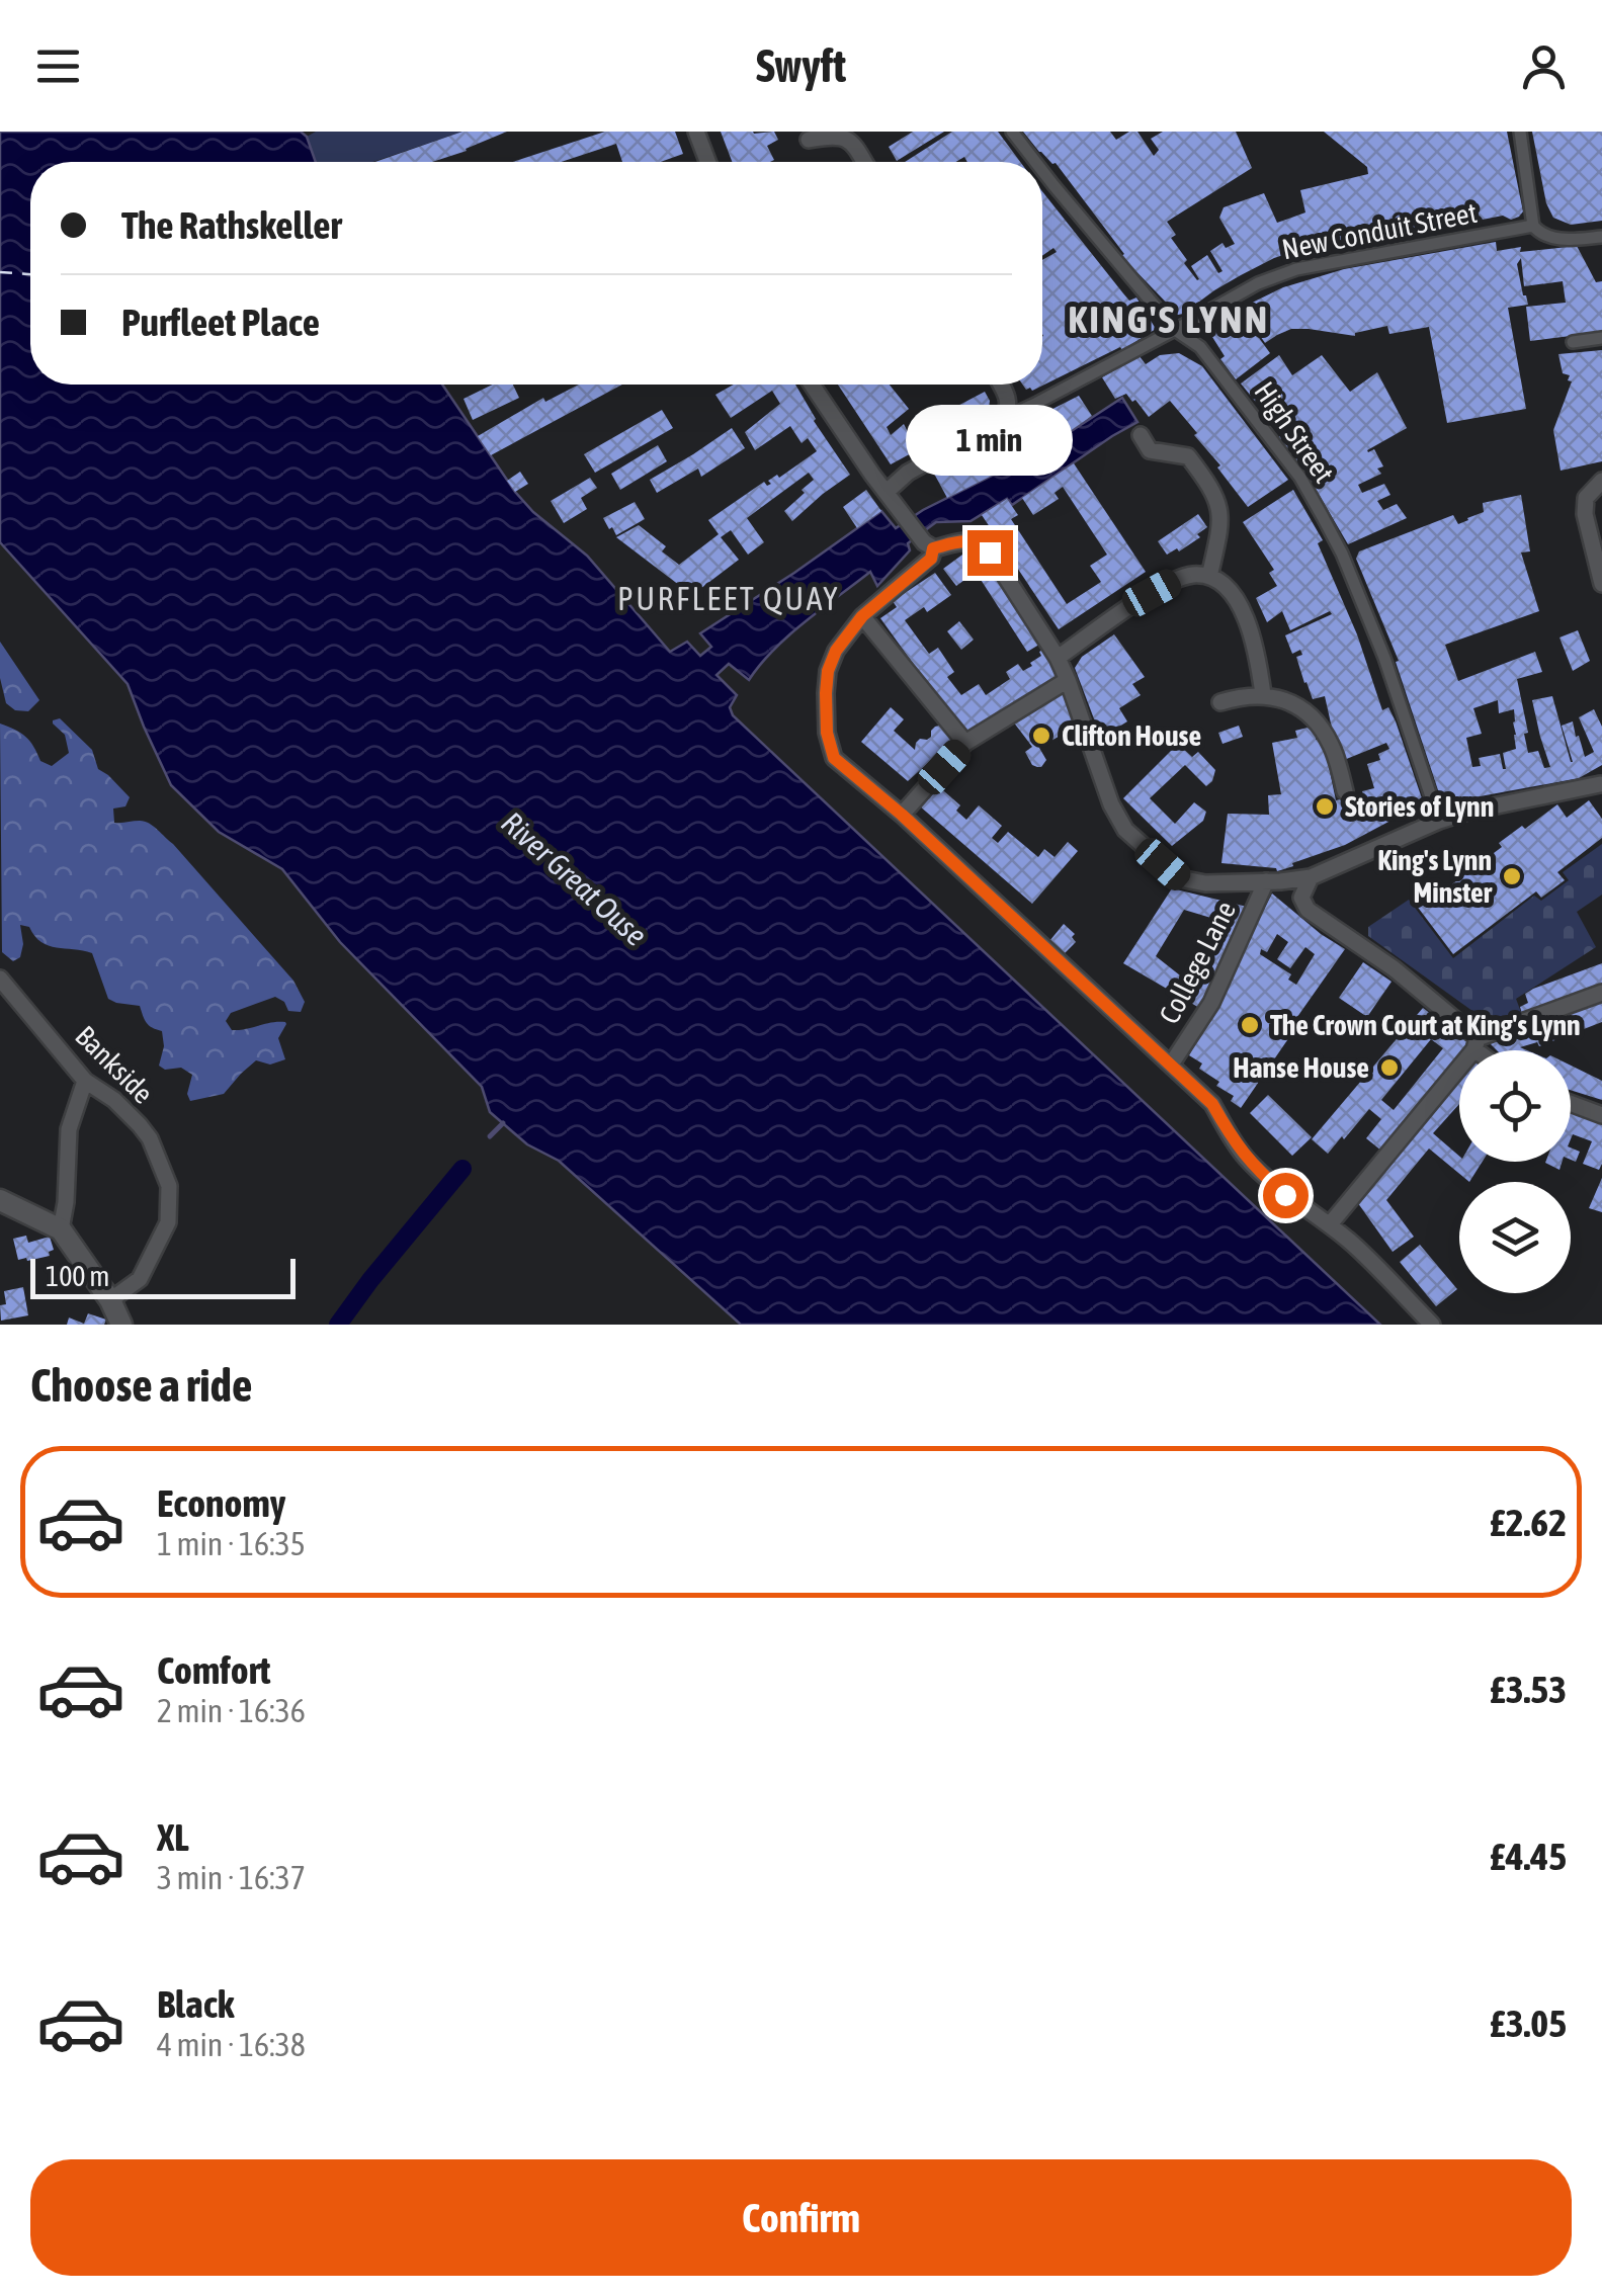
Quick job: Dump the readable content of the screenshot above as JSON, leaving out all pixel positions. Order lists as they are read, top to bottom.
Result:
{
  "streets": {
    "street": [
      "New Conduit Street",
      "High Street",
      "College Lane",
      "Bankside"
    ]
  },
  "crossings": [
    ["New Conduit Street", "High Street"]
  ],
  "districts": ["KING'S LYNN", "PURFLEET QUAY"],
  "water": ["River Great Ouse"],
  "places": [
    "Clifton House",
    "Stories of Lynn",
    "King's Lynn Minster",
    "The Crown Court at King's Lynn",
    "Hanse House"
  ],
  "scale_bar": "100 m",
  "page": {
    "header": "Swyft",
    "banner": ["The Rathskeller", "Purfleet Place"],
    "bubble": "1 min",
    "scale": "100 m",
    "heading": "Choose a ride",
    "list": [
      {
        "name": "Economy",
        "note": "1 min · 16:35",
        "value": "£2.62"
      },
      {
        "name": "Comfort",
        "note": "2 min · 16:36",
        "value": "£3.53"
      },
      {
        "name": "XL",
        "note": "3 min · 16:37",
        "value": "£4.45"
      },
      {
        "name": "Black",
        "note": "4 min · 16:38",
        "value": "£3.05"
      }
    ],
    "buttons": "Confirm"
  }
}
